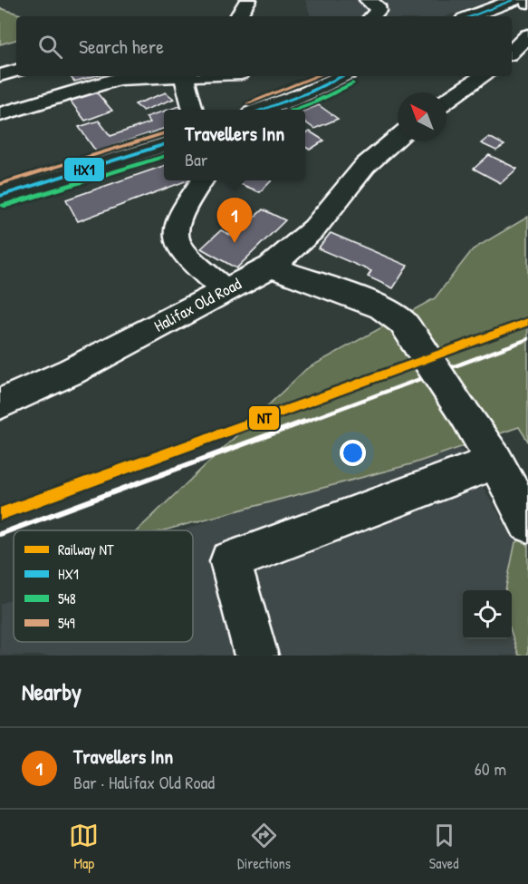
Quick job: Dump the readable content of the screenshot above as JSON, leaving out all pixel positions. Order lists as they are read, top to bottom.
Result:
{
  "streets": {
    "main road": ["Halifax Old Road"]
  },
  "lines": [
    "transit line HX1",
    "transit line 549",
    "transit line 548",
    "rail line NT"
  ],
  "legend": [
    "Railway NT",
    "HX1",
    "548",
    "549"
  ],
  "north": "top left",
  "page": {
    "search": "Search here",
    "popup": ["Travellers Inn", "Bar"],
    "pins": "1",
    "heading": "Nearby",
    "list": [
      {
        "mark": "1",
        "name": "Travellers Inn",
        "note": "Bar · Halifax Old Road",
        "value": "60 m"
      }
    ],
    "nav": ["Map", "Directions", "Saved"]
  }
}
